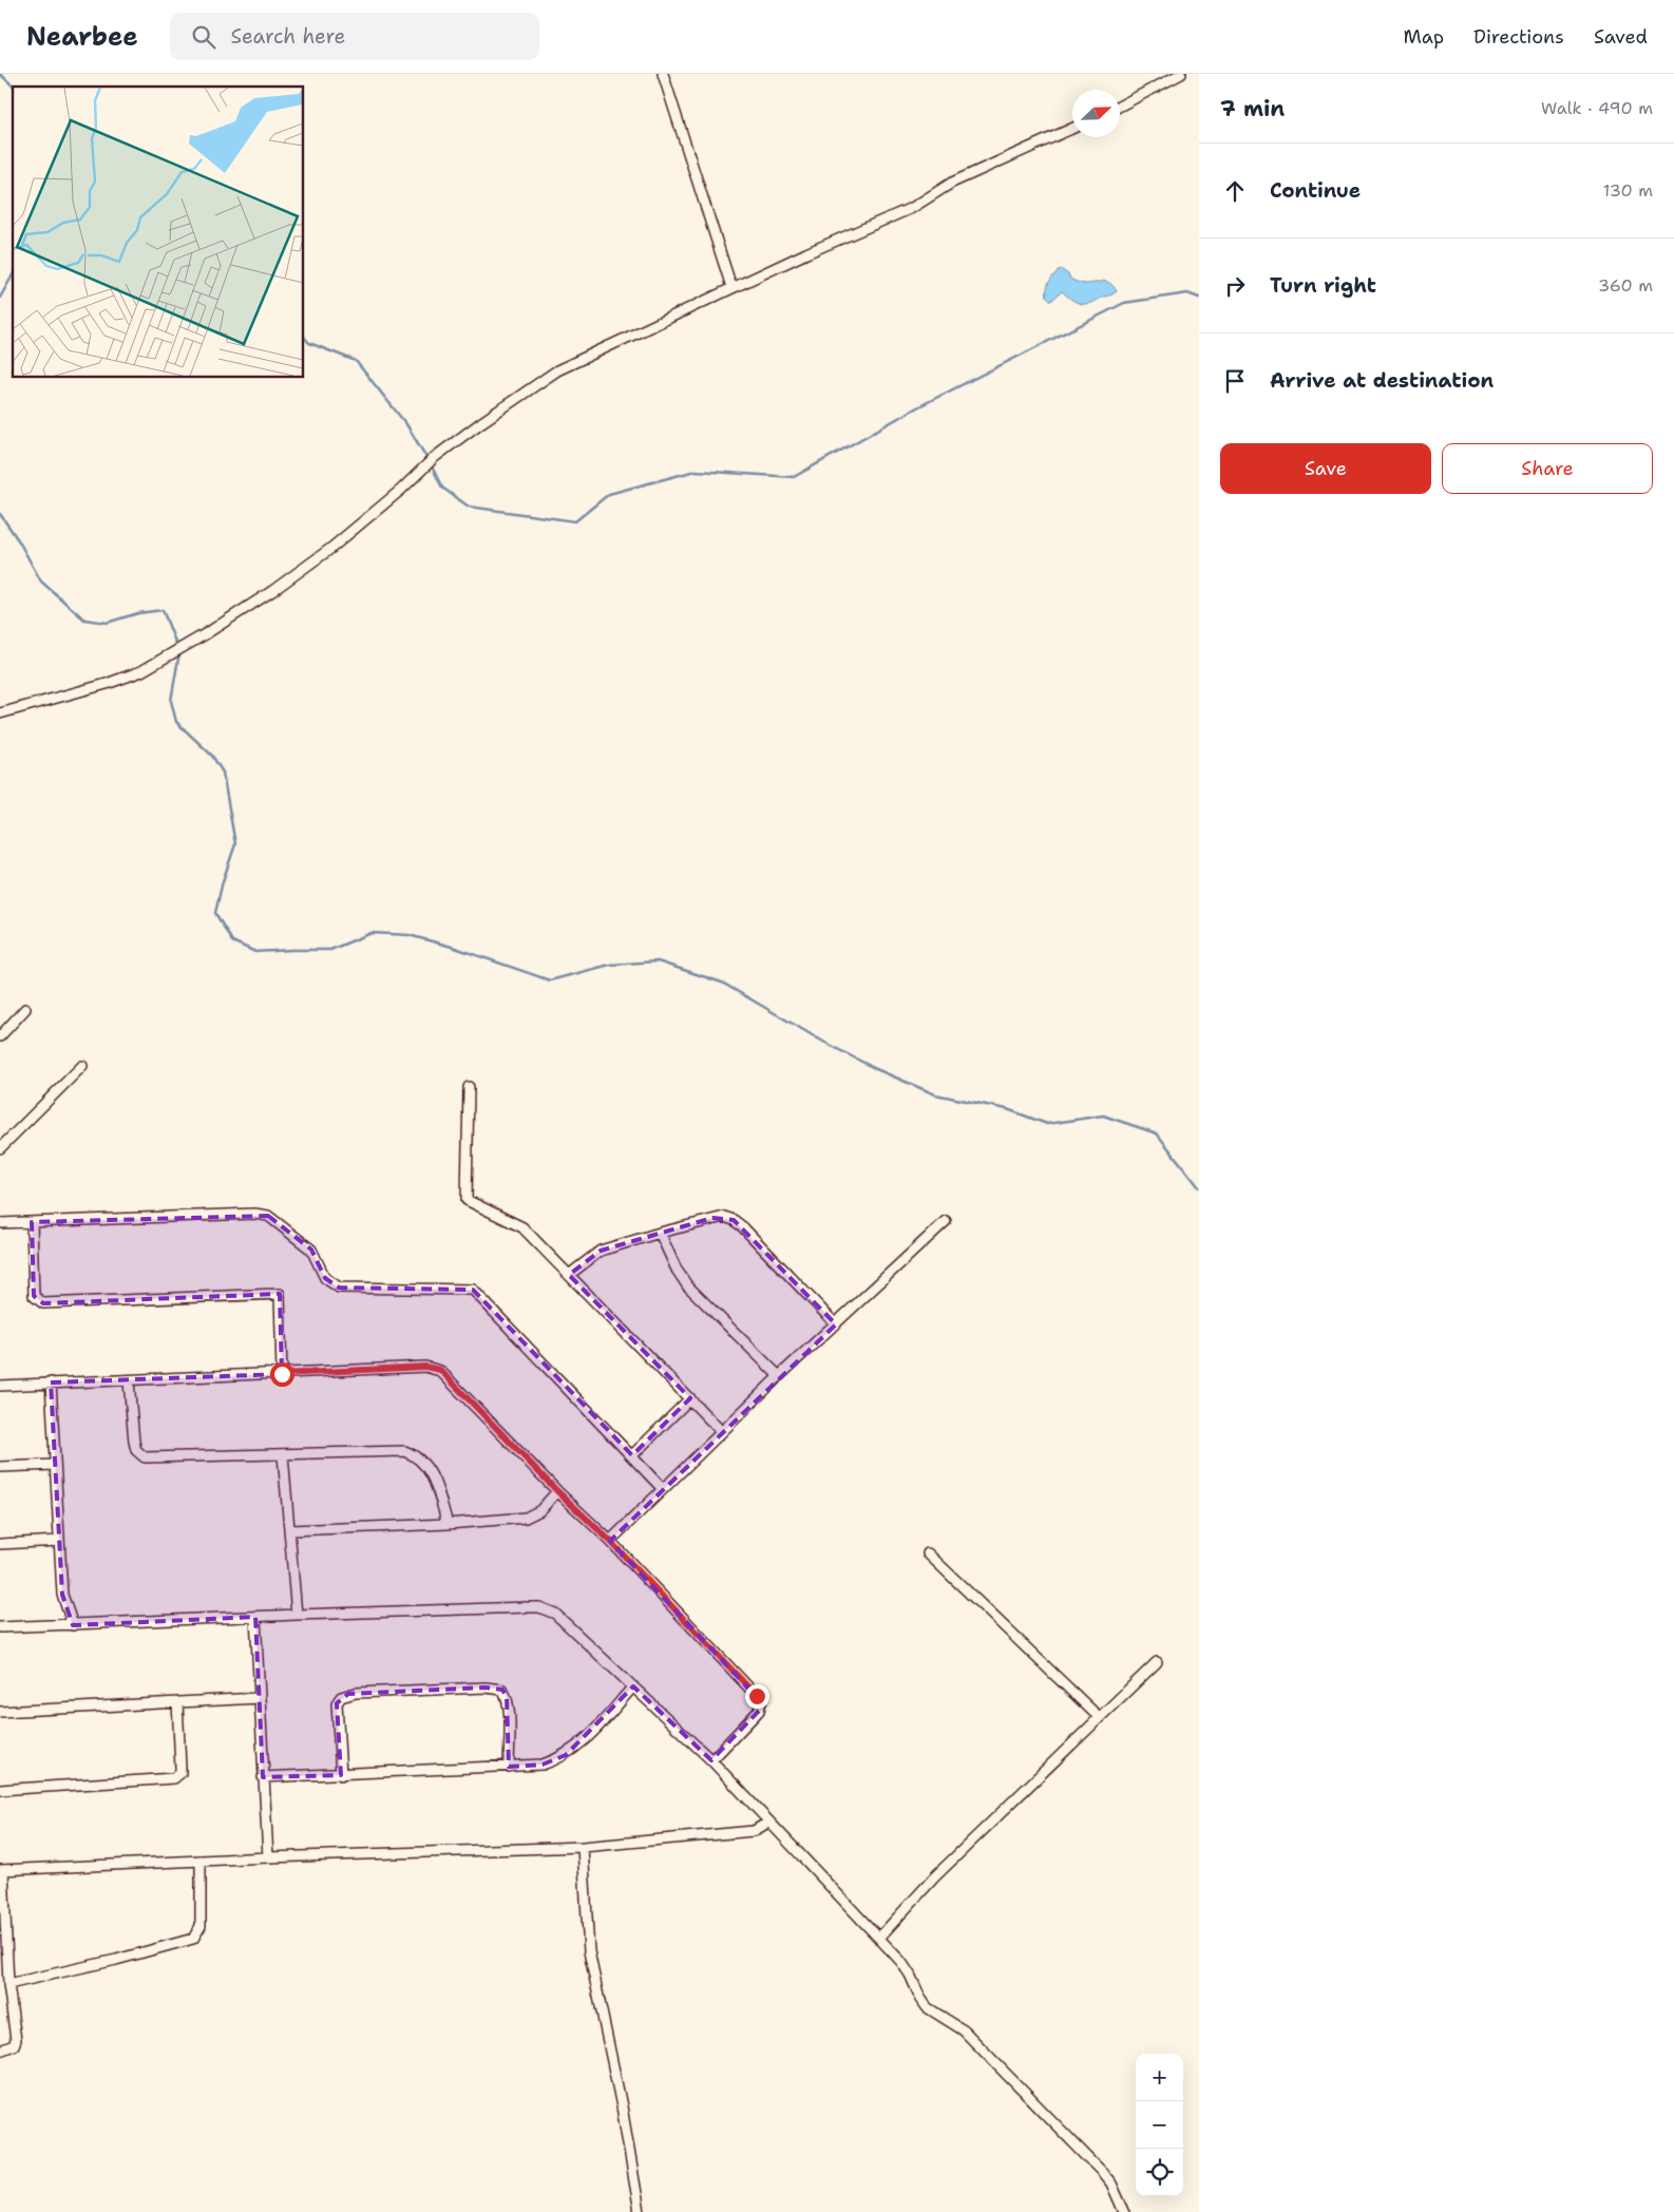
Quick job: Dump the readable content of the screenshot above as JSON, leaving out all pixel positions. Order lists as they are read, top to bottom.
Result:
{
  "north": "top right",
  "page": {
    "header": "Nearbee",
    "search": "Search here",
    "nav": ["Map", "Directions", "Saved"],
    "heading": ["7 min", "Walk · 490 m"],
    "list": [
      ["Continue", "130 m"],
      ["Turn right", "360 m"],
      "Arrive at destination"
    ],
    "buttons": ["Save", "Share"],
    "map_buttons": ["+", "−"]
  }
}
